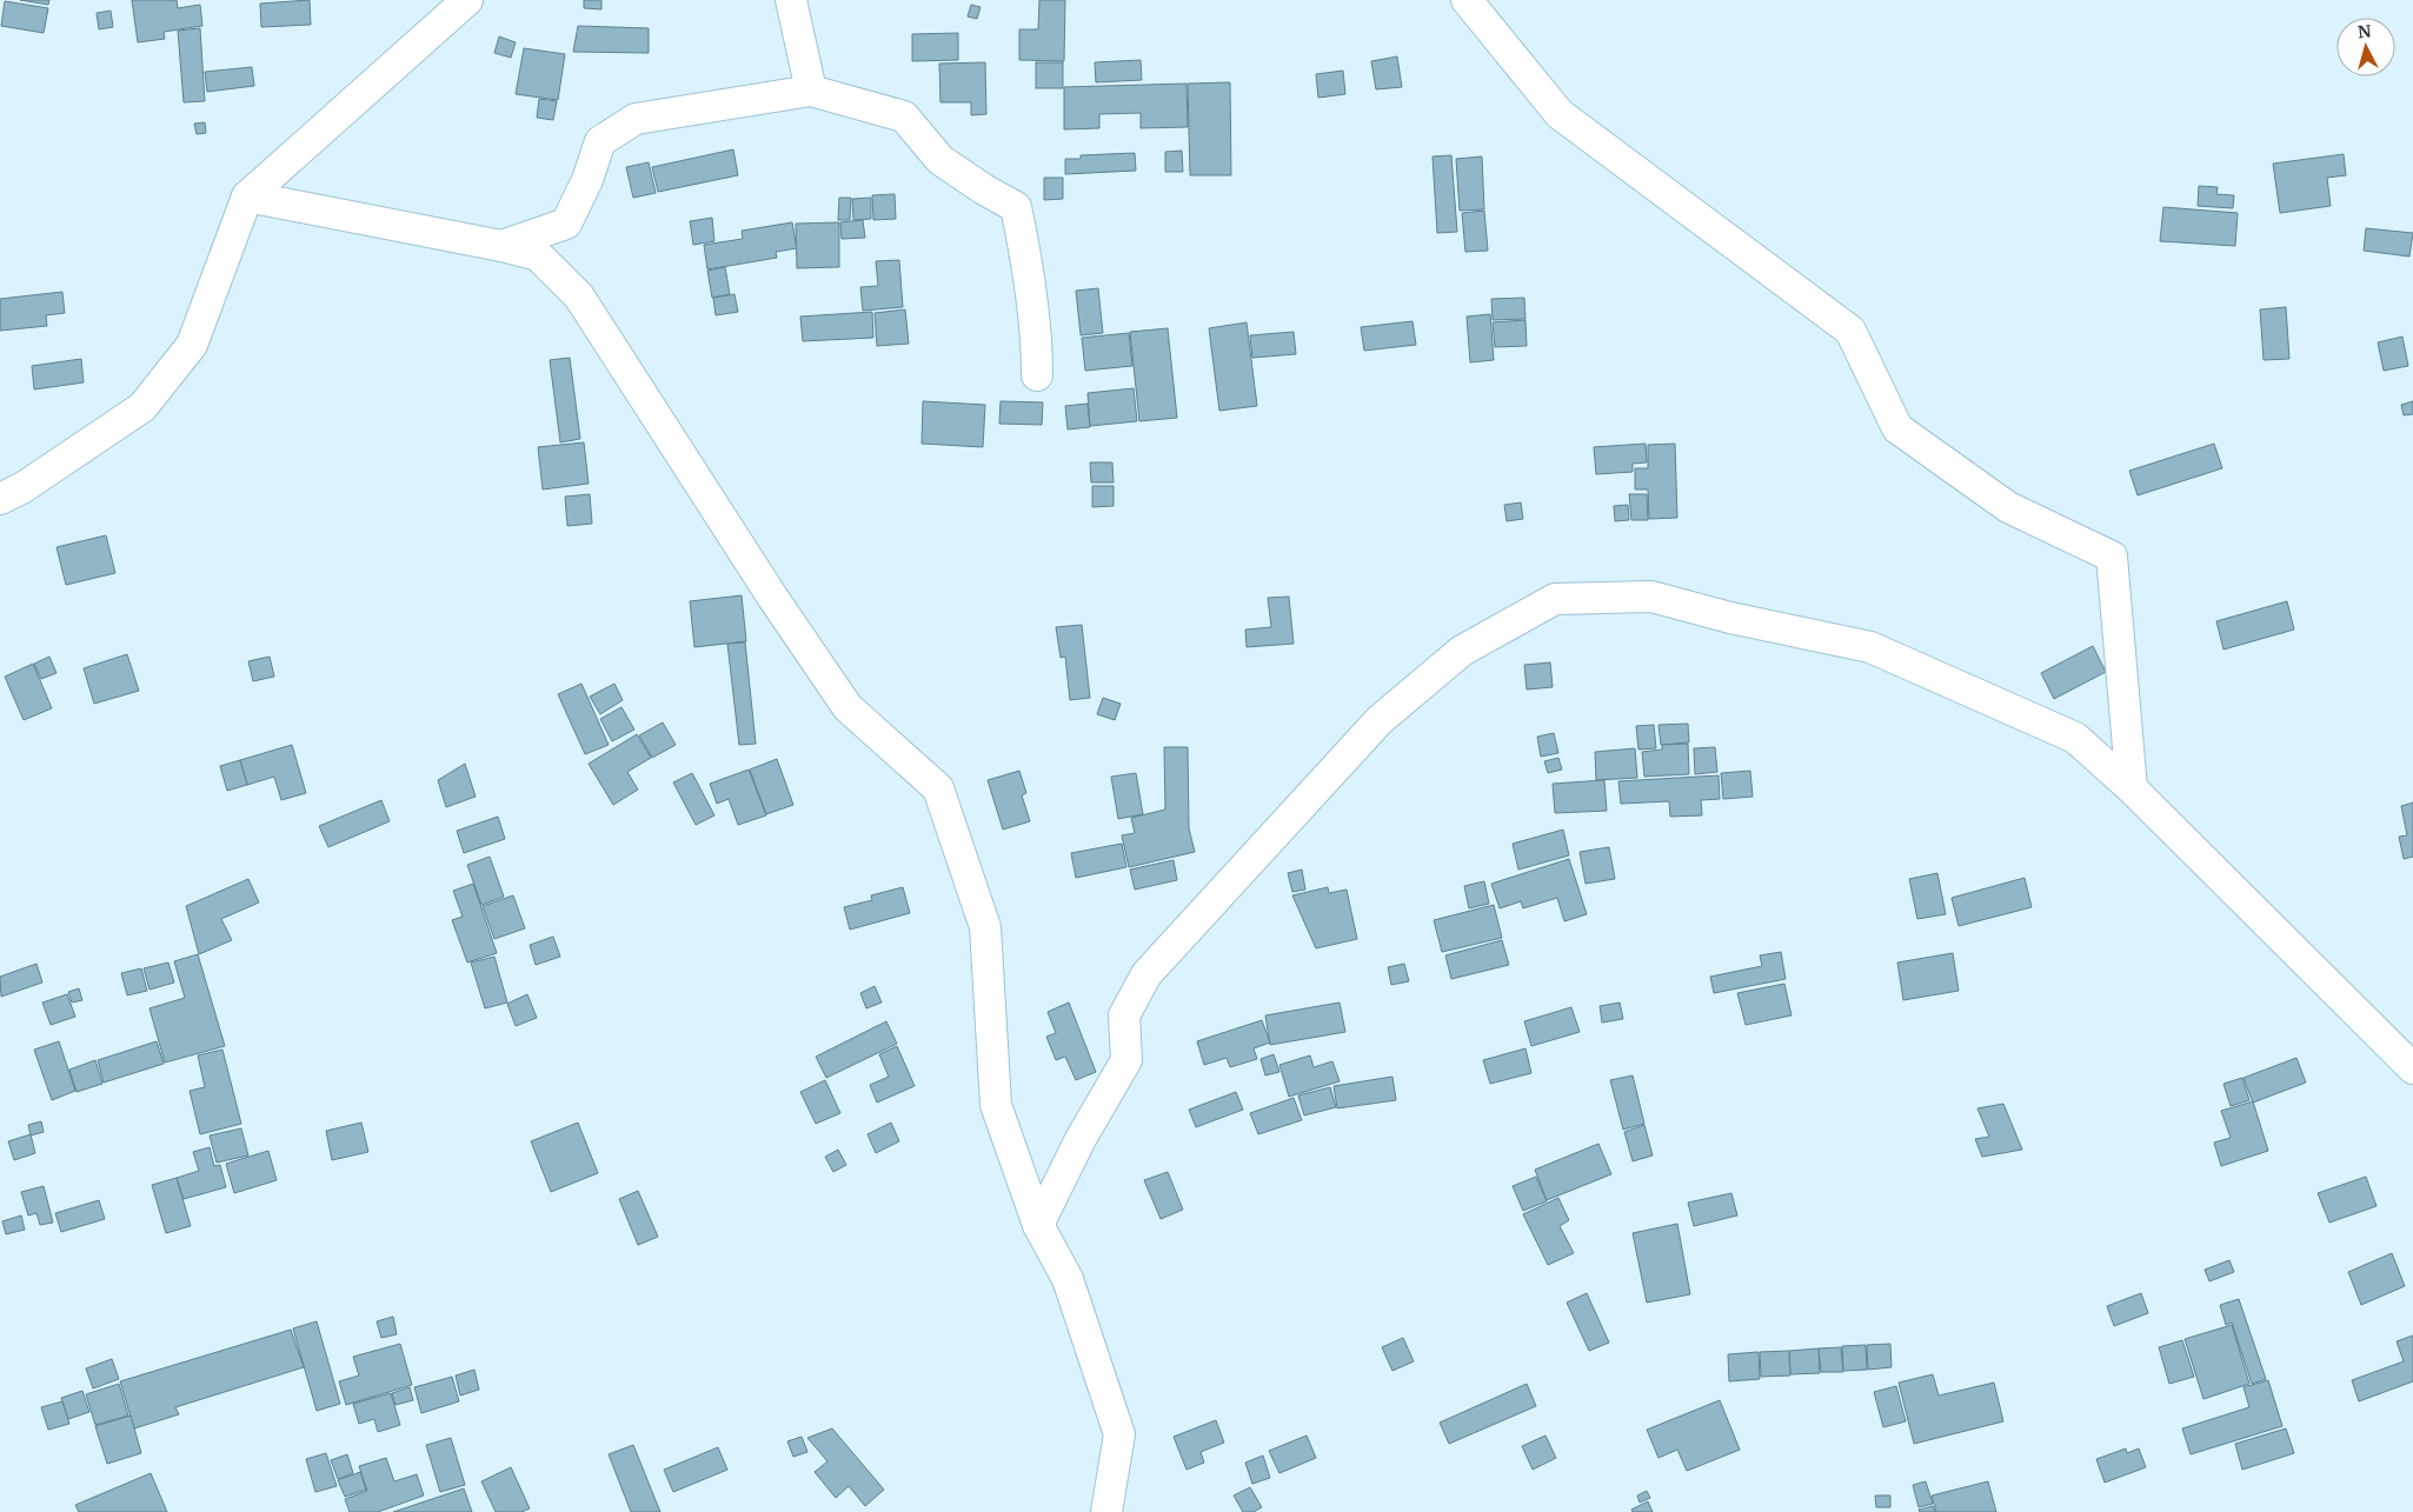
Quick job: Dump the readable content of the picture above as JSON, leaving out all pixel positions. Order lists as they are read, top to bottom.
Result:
{
  "north": "top"
}
